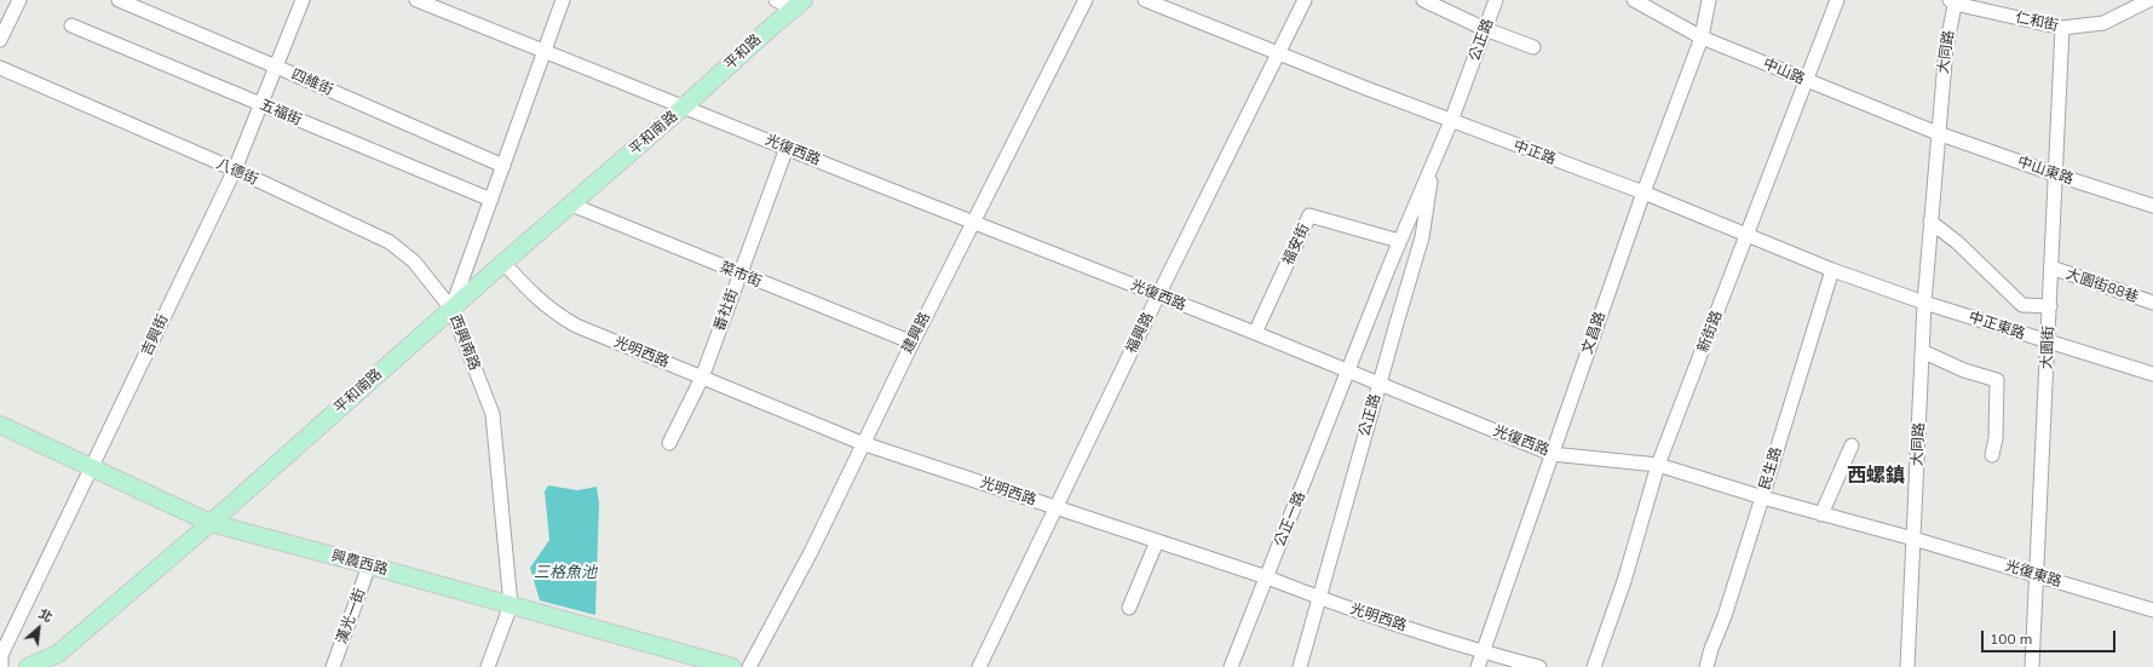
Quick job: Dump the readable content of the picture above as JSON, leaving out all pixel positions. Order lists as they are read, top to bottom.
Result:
{
  "streets": {
    "main road": ["平和路", "平和南路", "興農西路"],
    "street": [
      "仁和街",
      "公正路",
      "大同路",
      "中山路",
      "四維街",
      "五福街",
      "光復西路",
      "中正路",
      "中山東路",
      "八德街",
      "福安街",
      "菜市街",
      "大園街88巷",
      "番社街",
      "中正東路",
      "新街路",
      "建興路",
      "福興路",
      "文昌路",
      "吉興街",
      "西興南路",
      "大園街",
      "光明西路",
      "民生路",
      "公正一路",
      "光復東路",
      "漢光一街"
    ]
  },
  "crossings": [
    ["仁和街", "大同路"],
    ["仁和街", "大園街"],
    ["公正路", "光復西路"],
    ["公正路", "中正路"],
    ["公正路", "福安街"],
    ["公正路", "光明西路"],
    ["公正路", "公正一路"],
    ["平和路", "平和南路"],
    ["平和路", "光復西路"],
    ["大同路", "中山路"],
    ["大同路", "光復西路"],
    ["大同路", "中正路"],
    ["大同路", "中山東路"],
    ["大同路", "中正東路"],
    ["大同路", "光復東路"],
    ["中山路", "中山東路"],
    ["中山路", "新街路"],
    ["中山路", "文昌路"],
    ["四維街", "吉興街"],
    ["四維街", "西興南路"],
    ["五福街", "吉興街"],
    ["五福街", "西興南路"],
    ["平和南路", "光復西路"],
    ["平和南路", "八德街"],
    ["平和南路", "菜市街"],
    ["平和南路", "西興南路"],
    ["平和南路", "光明西路"],
    ["平和南路", "興農西路"],
    ["光復西路", "福安街"],
    ["光復西路", "番社街"],
    ["光復西路", "新街路"],
    ["光復西路", "建興路"],
    ["光復西路", "福興路"],
    ["光復西路", "文昌路"],
    ["光復西路", "西興南路"],
    ["光復西路", "民生路"],
    ["光復西路", "公正一路"],
    ["光復西路", "光復東路"],
    ["中正路", "中正東路"],
    ["中正路", "新街路"],
    ["中正路", "福興路"],
    ["中正路", "文昌路"],
    ["中正路", "民生路"],
    ["中山東路", "大園街"],
    ["八德街", "吉興街"],
    ["八德街", "西興南路"],
    ["菜市街", "番社街"],
    ["菜市街", "建興路"],
    ["大園街88巷", "大園街"],
    ["番社街", "光明西路"],
    ["中正東路", "大園街"],
    ["建興路", "光明西路"],
    ["福興路", "光明西路"],
    ["文昌路", "光明西路"],
    ["吉興街", "興農西路"],
    ["西興南路", "興農西路"],
    ["大園街", "光復東路"],
    ["光明西路", "公正一路"],
    ["興農西路", "漢光一街"]
  ],
  "districts": ["西螺鎮"],
  "water": ["三格魚池"],
  "scale_bar": "100 m",
  "north": "top right"
}
